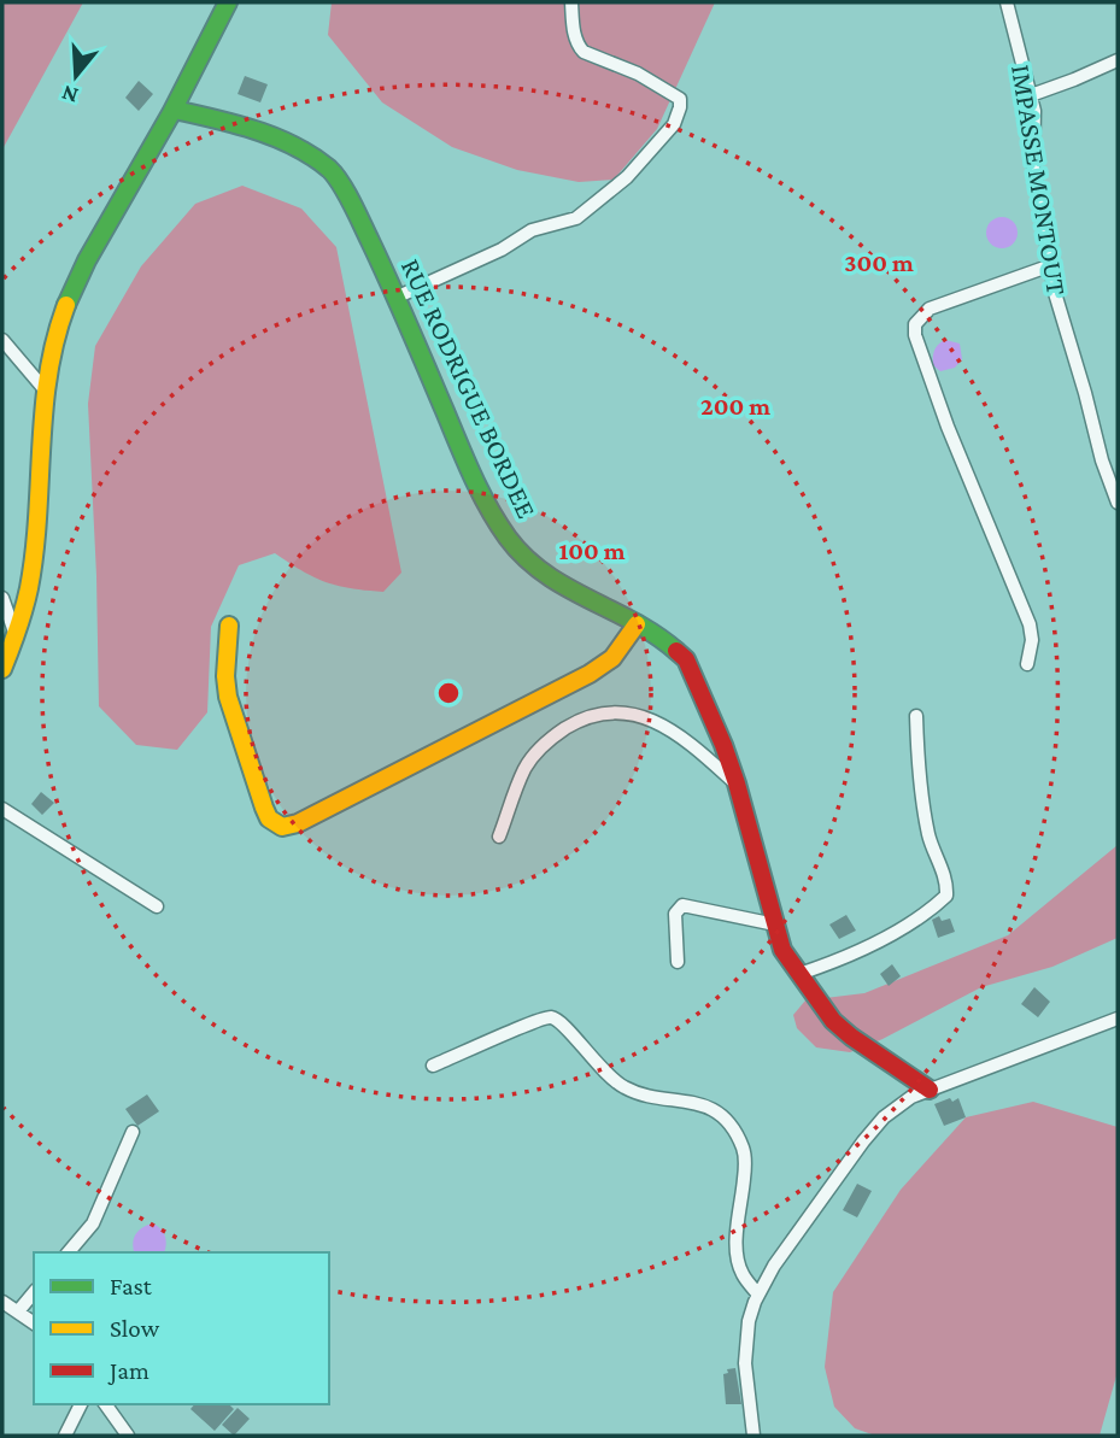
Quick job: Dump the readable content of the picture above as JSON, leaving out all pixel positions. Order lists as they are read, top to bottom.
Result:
{
  "streets": {
    "street": ["IMPASSE MONTOUT", "RUE RODRIGUE BORDEE"]
  },
  "legend": ["Fast", "Slow", "Jam"],
  "north": "bottom",
  "rings": ["300 m", "200 m", "100 m"]
}
